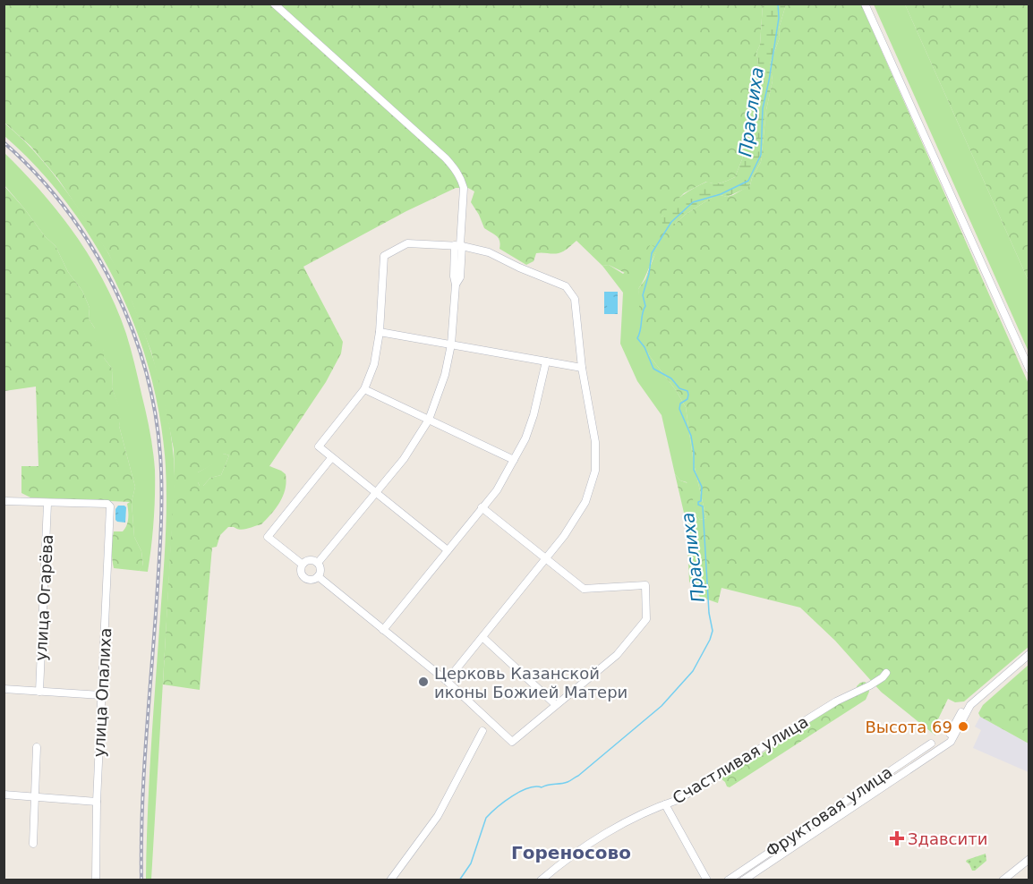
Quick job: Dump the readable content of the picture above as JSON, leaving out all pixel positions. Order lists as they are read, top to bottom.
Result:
{
  "streets": {
    "street": [
      "улица Огарёва",
      "улица Опалиха",
      "Счастливая улица",
      "Фруктовая улица"
    ]
  },
  "crossings": [
    ["улица Огарёва", "улица Опалиха"]
  ],
  "districts": ["Гореносово"],
  "water": ["Праслиха"],
  "places": {
    "other": ["Церковь Казанской иконы Божией Матери", "Высота 69"],
    "health": ["Здавсити"]
  }
}
